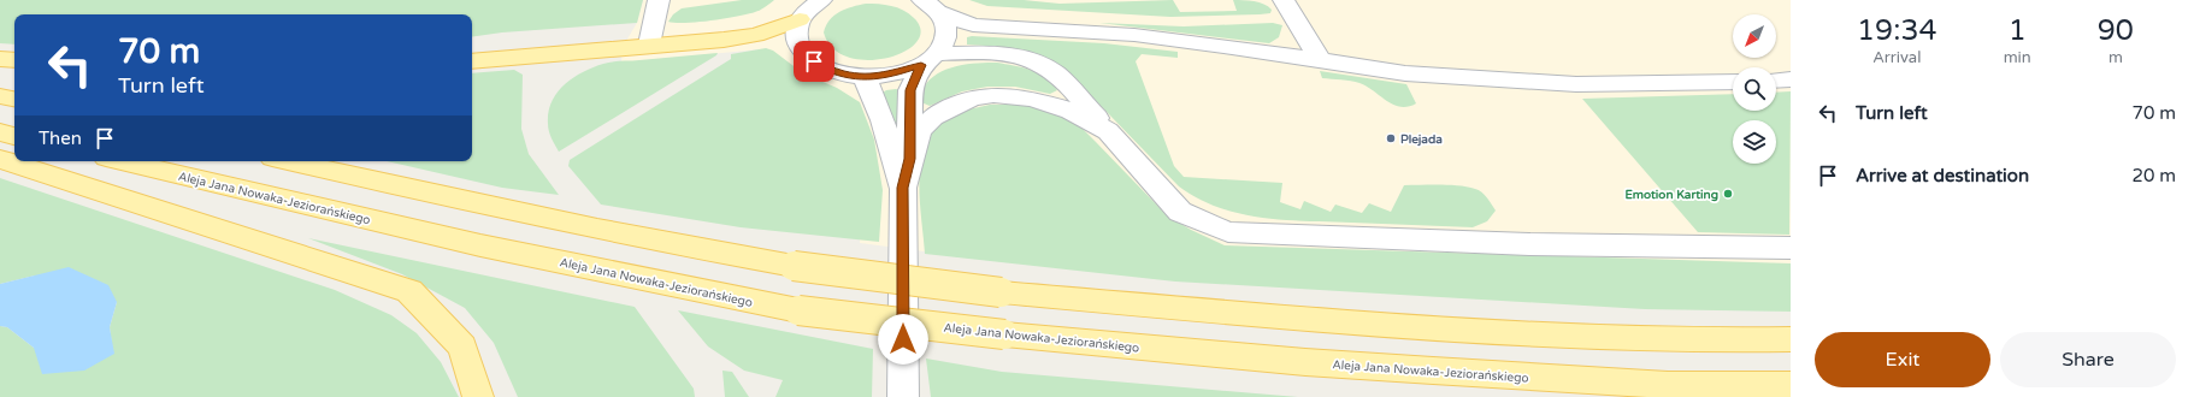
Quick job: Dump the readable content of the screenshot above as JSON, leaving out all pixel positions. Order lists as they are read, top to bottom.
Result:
{
  "streets": {
    "main road": ["Aleja Jana Nowaka-Jeziorańskiego"]
  },
  "places": ["Plejada", "Emotion Karting"],
  "north": "bottom left",
  "page": {
    "eta": [
      "19:34",
      "Arrival",
      "1",
      "min",
      "90",
      "m"
    ],
    "turn": ["70 m", "Turn left"],
    "list": [
      {
        "name": "Turn left",
        "value": "70 m"
      },
      {
        "name": "Arrive at destination",
        "value": "20 m"
      }
    ],
    "then": "Then",
    "buttons": ["Exit", "Share"]
  }
}
